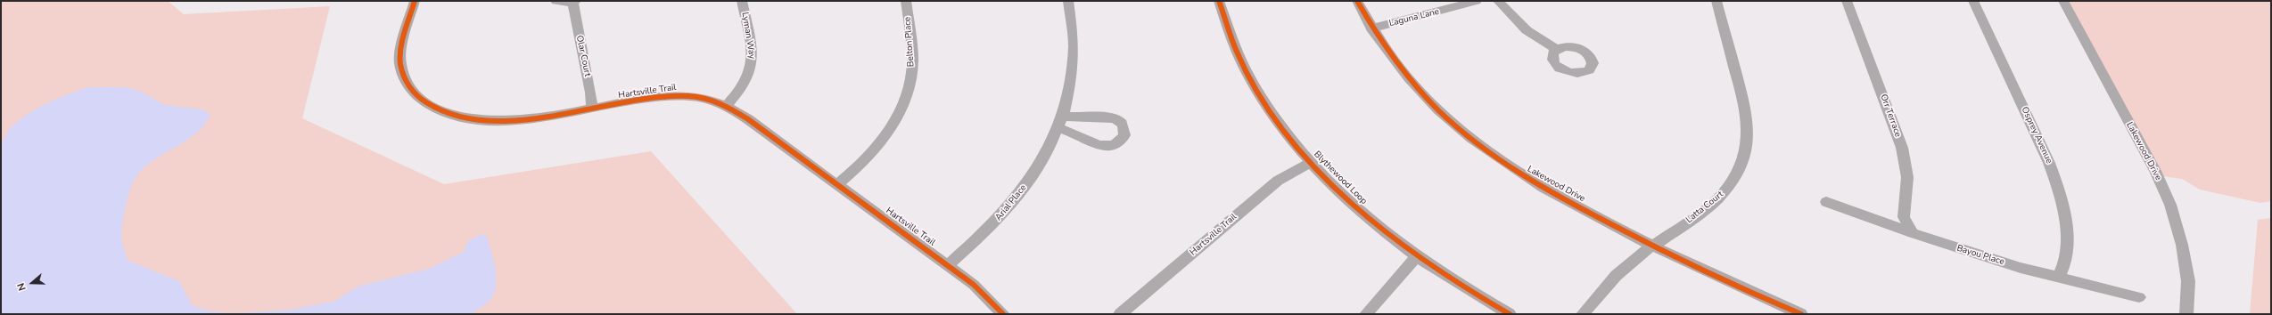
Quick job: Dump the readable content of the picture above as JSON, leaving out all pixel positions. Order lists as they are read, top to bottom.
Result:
{
  "streets": {
    "street": [
      "Laguna Lane",
      "Lyman Way",
      "Belton Place",
      "Olar Court",
      "Hartsville Trail",
      "Orr Terrace",
      "Osprey Avenue",
      "Lakewood Drive",
      "Blythewood Loop",
      "Arial Place",
      "Latta Court",
      "Bayou Place"
    ]
  },
  "crossings": [
    ["Laguna Lane", "Lakewood Drive"],
    ["Lyman Way", "Hartsville Trail"],
    ["Belton Place", "Hartsville Trail"],
    ["Olar Court", "Hartsville Trail"],
    ["Hartsville Trail", "Blythewood Loop"],
    ["Hartsville Trail", "Arial Place"],
    ["Orr Terrace", "Bayou Place"],
    ["Osprey Avenue", "Bayou Place"],
    ["Lakewood Drive", "Latta Court"]
  ],
  "north": "left"
}
